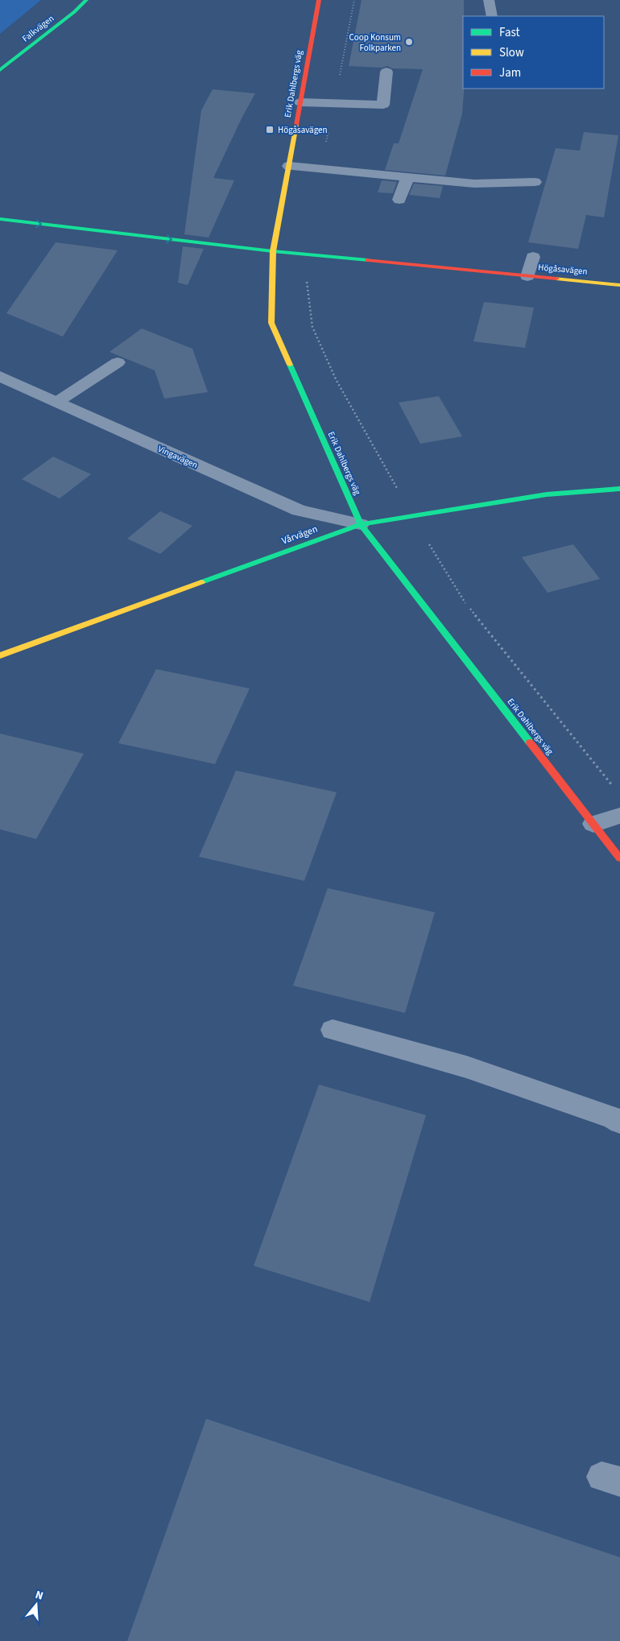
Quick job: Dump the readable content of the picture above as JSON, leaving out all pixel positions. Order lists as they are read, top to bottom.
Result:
{
  "streets": {
    "street": [
      "Falkvägen",
      "Erik Dahlbergs väg",
      "Högåsavägen",
      "Vingavägen",
      "Vårvägen"
    ]
  },
  "crossings": [
    ["Erik Dahlbergs väg", "Högåsavägen"],
    ["Erik Dahlbergs väg", "Vingavägen"],
    ["Erik Dahlbergs väg", "Vårvägen"],
    ["Vingavägen", "Vårvägen"]
  ],
  "one_way": ["Högåsavägen"],
  "places": {
    "other": ["Coop Konsum Folkparken"],
    "transit": ["Högåsavägen"]
  },
  "legend": ["Fast", "Slow", "Jam"],
  "north": "top"
}
